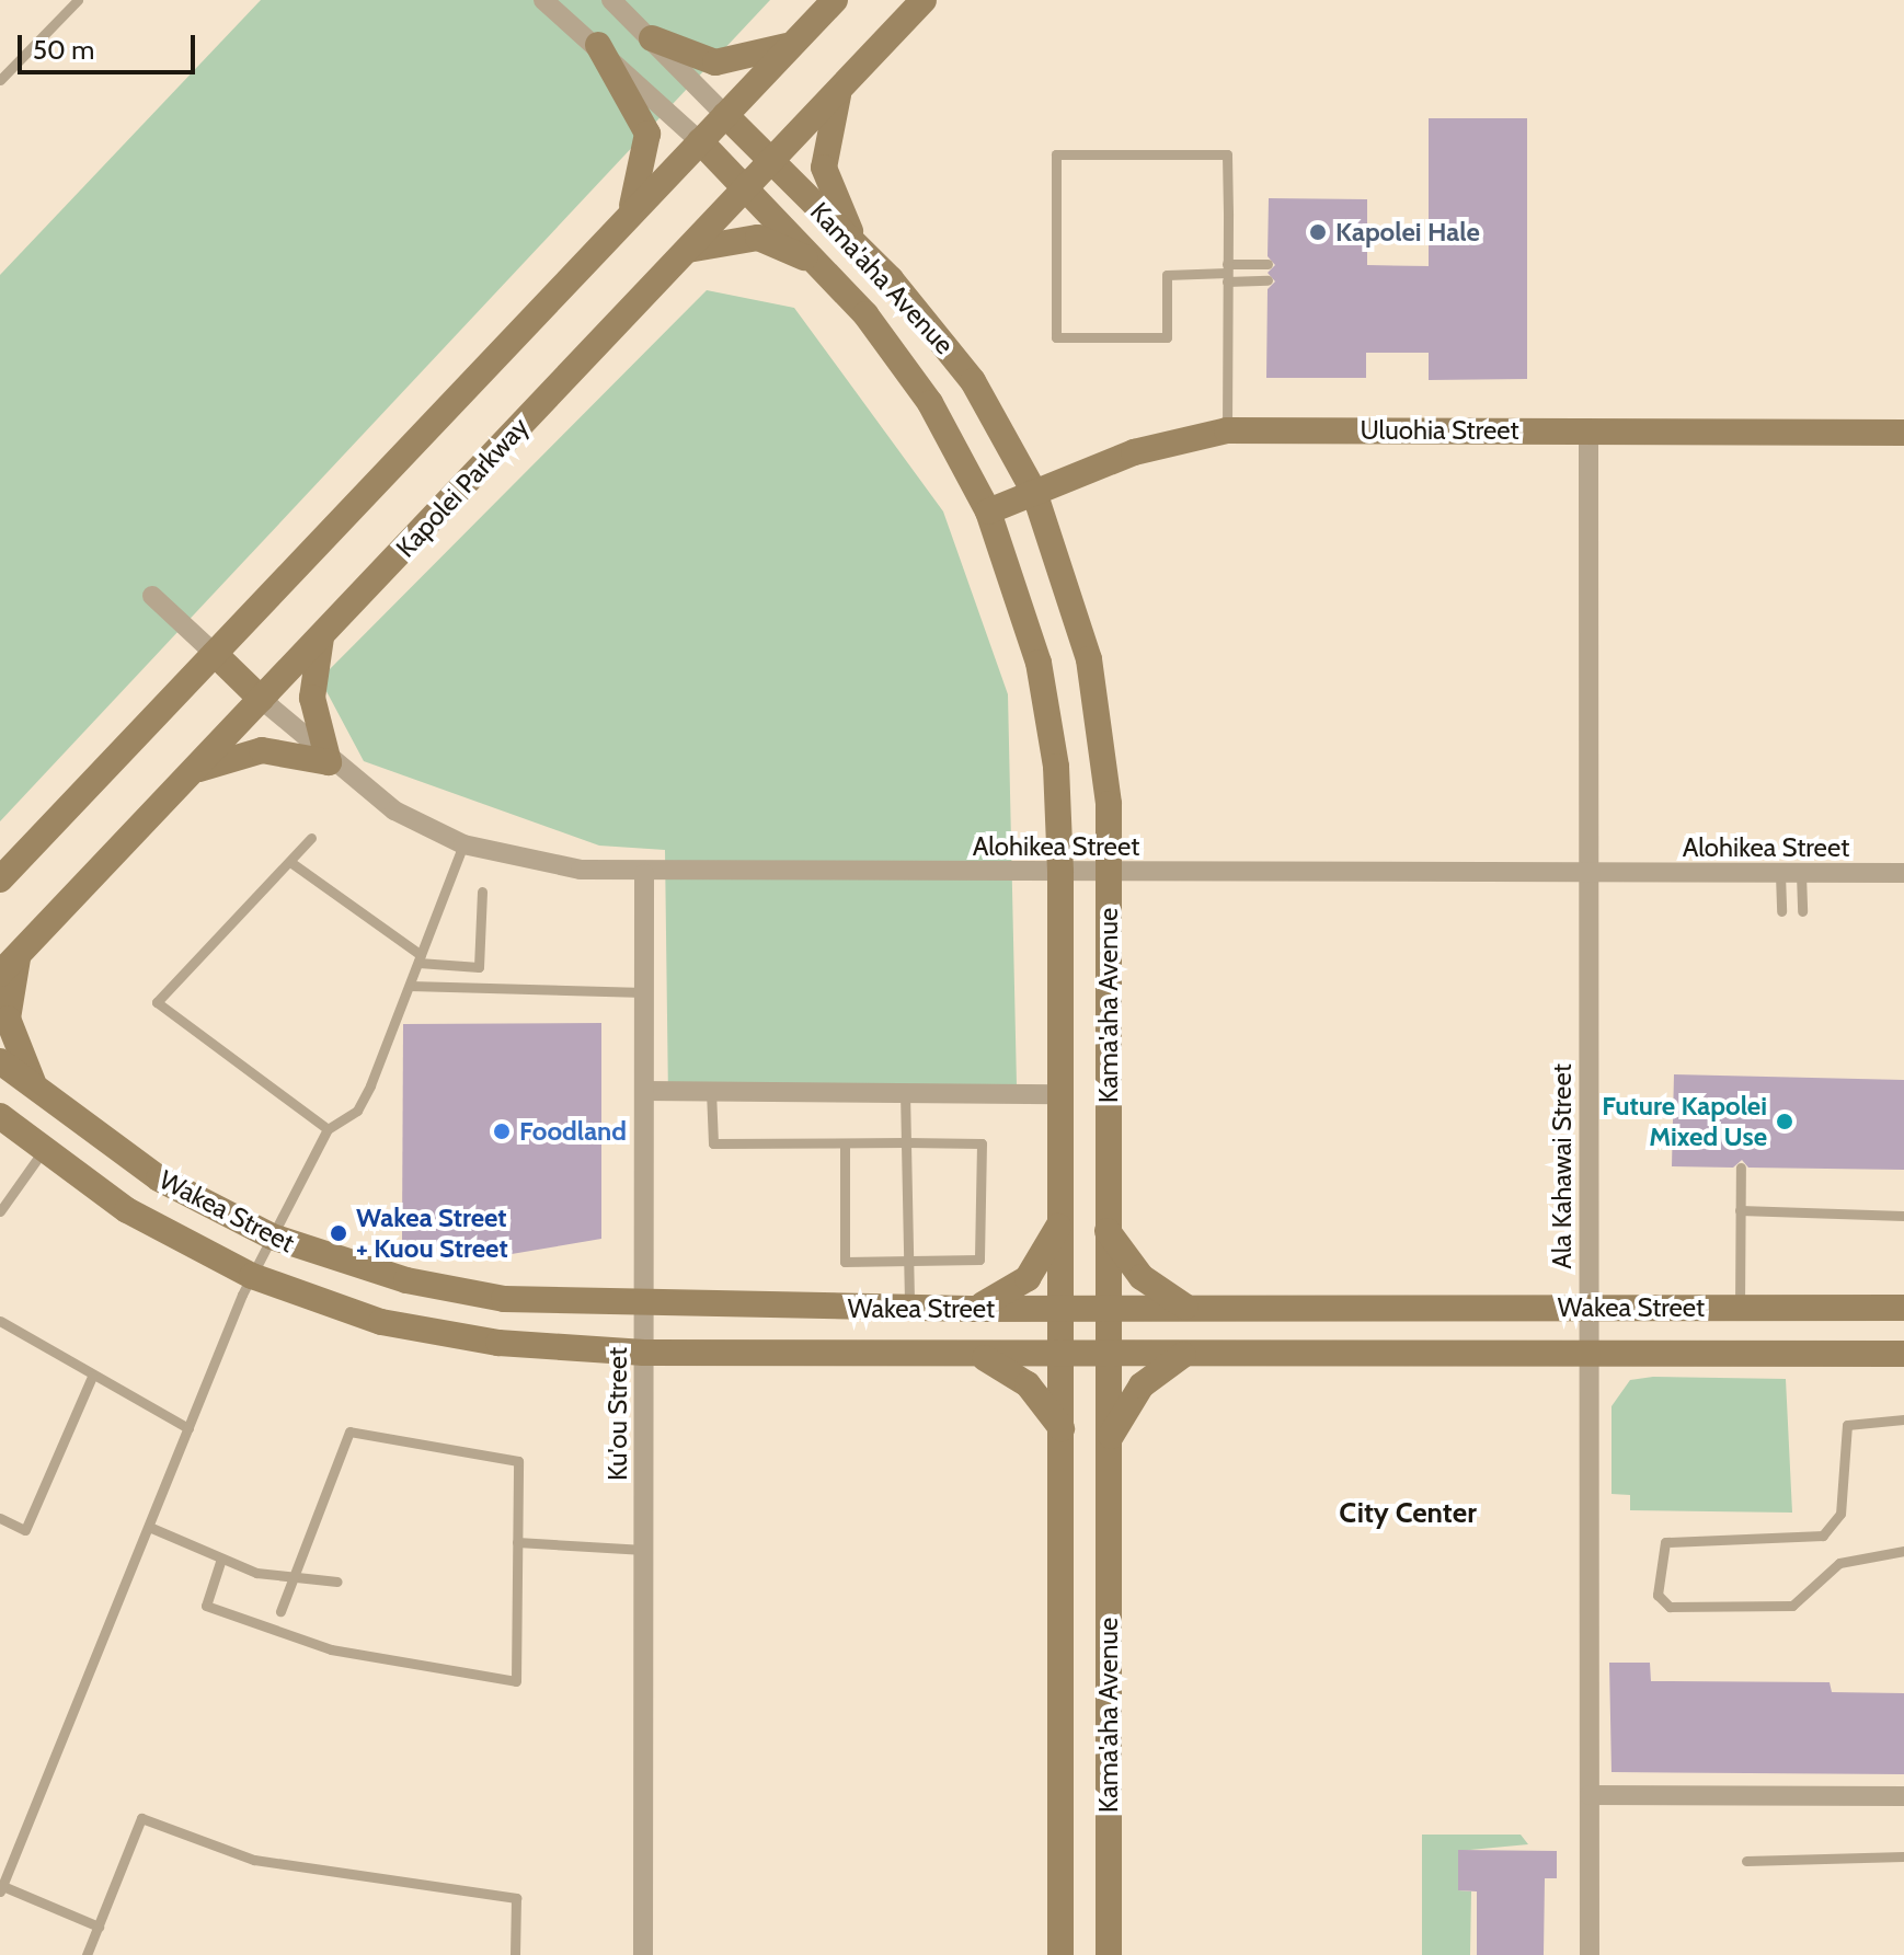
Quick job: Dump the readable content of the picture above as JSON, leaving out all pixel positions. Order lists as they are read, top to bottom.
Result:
{
  "streets": {
    "street": [
      "Kama'aha Avenue",
      "Uluohia Street",
      "Kapolei Parkway",
      "Alohikea Street",
      "Ala Kahawai Street",
      "Wakea Street",
      "Ku'ou Street"
    ]
  },
  "crossings": [
    ["Kama'aha Avenue", "Uluohia Street"],
    ["Kama'aha Avenue", "Kapolei Parkway"],
    ["Kama'aha Avenue", "Alohikea Street"],
    ["Kama'aha Avenue", "Wakea Street"],
    ["Uluohia Street", "Ala Kahawai Street"],
    ["Kapolei Parkway", "Alohikea Street"],
    ["Alohikea Street", "Ala Kahawai Street"],
    ["Alohikea Street", "Ku'ou Street"],
    ["Ala Kahawai Street", "Wakea Street"],
    ["Wakea Street", "Ku'ou Street"]
  ],
  "districts": ["City Center"],
  "places": [
    "Kapolei Hale",
    "Future Kapolei Mixed Use",
    "Foodland",
    "Wakea Street + Kuou Street"
  ],
  "scale_bar": "50 m"
}
